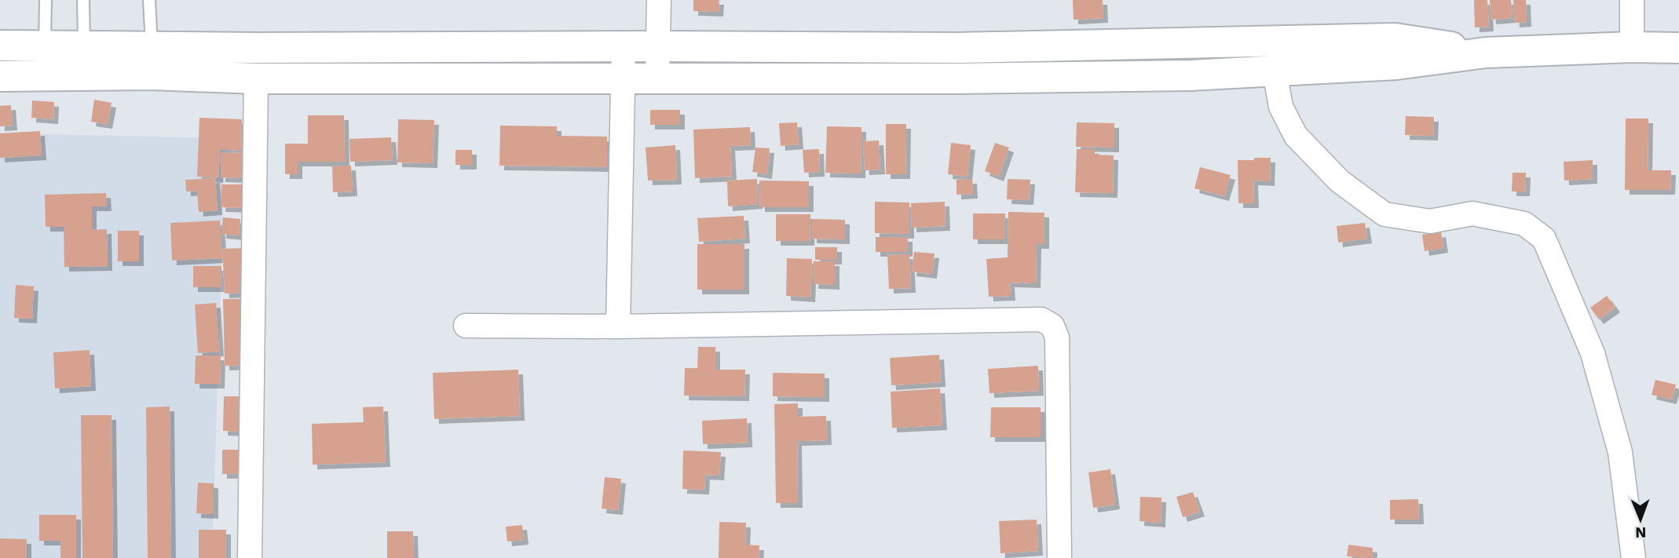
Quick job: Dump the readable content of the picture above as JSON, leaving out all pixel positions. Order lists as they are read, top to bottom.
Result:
{
  "north": "bottom"
}
